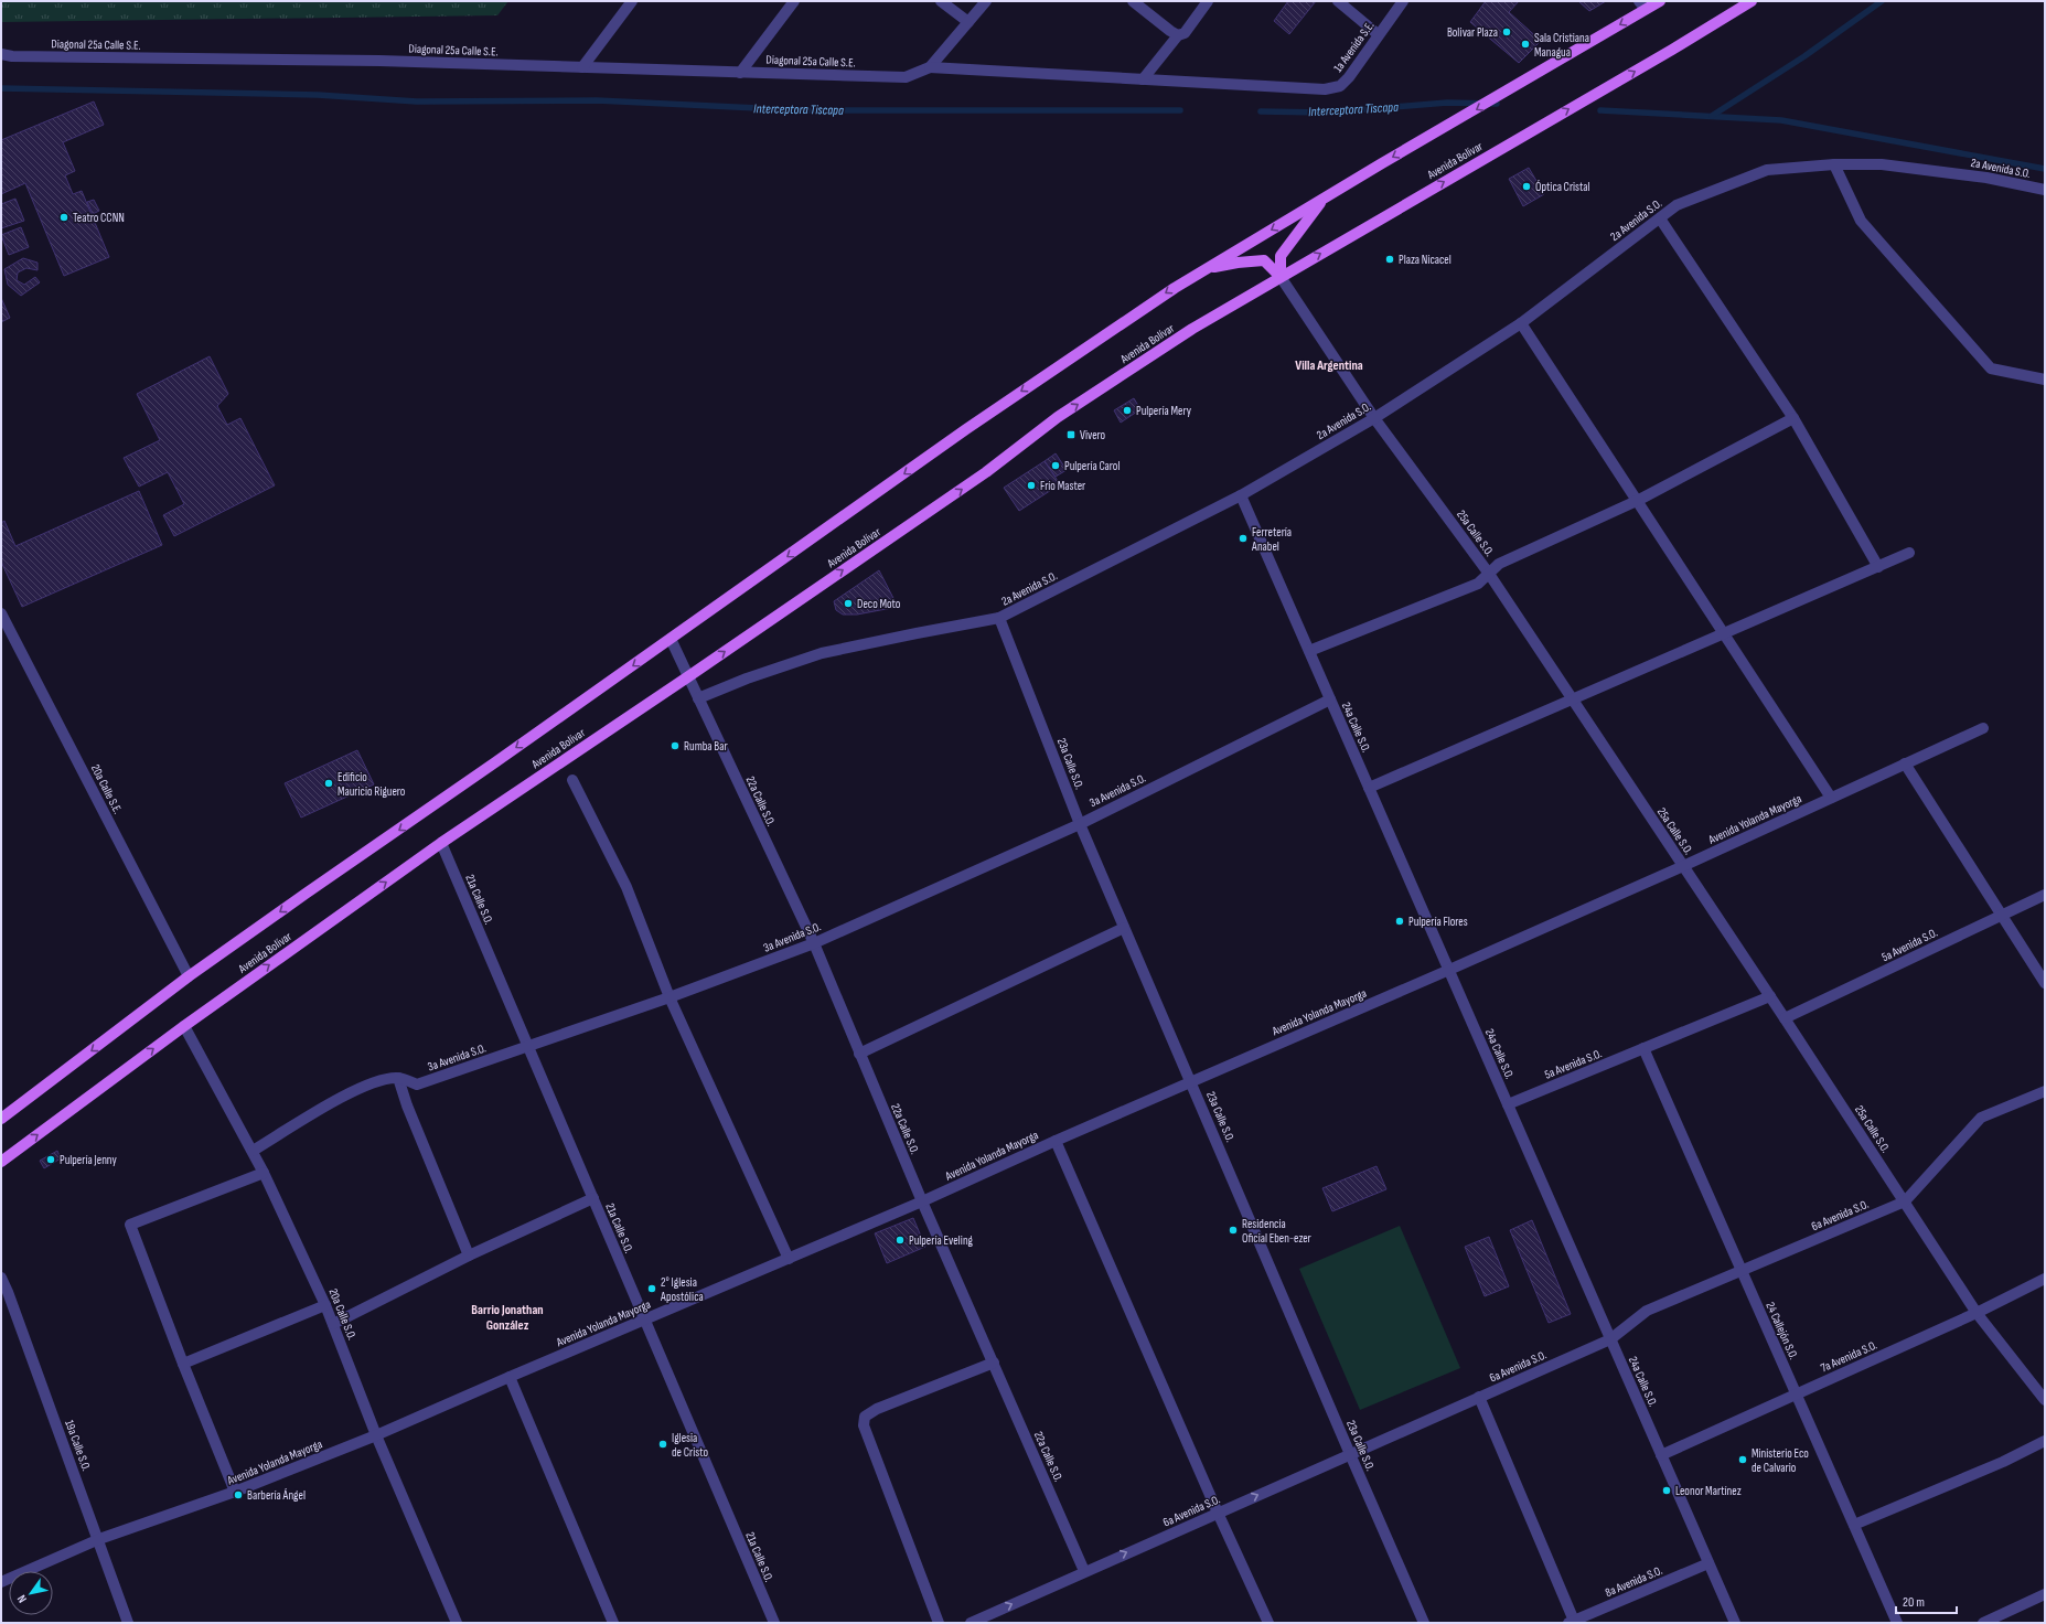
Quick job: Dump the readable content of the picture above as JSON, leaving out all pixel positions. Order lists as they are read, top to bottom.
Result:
{
  "streets": {
    "main road": ["Avenida Bolívar"],
    "street": [
      "Diagonal 25a Calle S.E.",
      "1a Avenida S.E.",
      "2a Avenida S.O.",
      "25a Calle S.O.",
      "24a Calle S.O.",
      "23a Calle S.O.",
      "20a Calle S.E.",
      "3a Avenida S.O.",
      "22a Calle S.O.",
      "Avenida Yolanda Mayorga",
      "21a Calle S.O.",
      "5a Avenida S.O.",
      "6a Avenida S.O.",
      "20a Calle S.O.",
      "24 Callejón S.O.",
      "7a Avenida S.O.",
      "19a Calle S.O.",
      "8a Avenida S.O."
    ]
  },
  "crossings": [
    ["Avenida Bolívar", "25a Calle S.O."],
    ["Avenida Bolívar", "20a Calle S.E."],
    ["Avenida Bolívar", "21a Calle S.O."],
    ["Avenida Bolívar", "20a Calle S.O."],
    ["2a Avenida S.O.", "25a Calle S.O."],
    ["2a Avenida S.O.", "24a Calle S.O."],
    ["2a Avenida S.O.", "23a Calle S.O."],
    ["2a Avenida S.O.", "22a Calle S.O."],
    ["25a Calle S.O.", "Avenida Yolanda Mayorga"],
    ["25a Calle S.O.", "5a Avenida S.O."],
    ["25a Calle S.O.", "6a Avenida S.O."],
    ["25a Calle S.O.", "7a Avenida S.O."],
    ["24a Calle S.O.", "3a Avenida S.O."],
    ["24a Calle S.O.", "Avenida Yolanda Mayorga"],
    ["24a Calle S.O.", "5a Avenida S.O."],
    ["24a Calle S.O.", "6a Avenida S.O."],
    ["24a Calle S.O.", "7a Avenida S.O."],
    ["24a Calle S.O.", "8a Avenida S.O."],
    ["23a Calle S.O.", "3a Avenida S.O."],
    ["23a Calle S.O.", "Avenida Yolanda Mayorga"],
    ["23a Calle S.O.", "6a Avenida S.O."],
    ["3a Avenida S.O.", "22a Calle S.O."],
    ["3a Avenida S.O.", "21a Calle S.O."],
    ["3a Avenida S.O.", "20a Calle S.O."],
    ["22a Calle S.O.", "Avenida Yolanda Mayorga"],
    ["22a Calle S.O.", "6a Avenida S.O."],
    ["Avenida Yolanda Mayorga", "21a Calle S.O."],
    ["Avenida Yolanda Mayorga", "20a Calle S.O."],
    ["Avenida Yolanda Mayorga", "19a Calle S.O."],
    ["5a Avenida S.O.", "24 Callejón S.O."],
    ["6a Avenida S.O.", "24 Callejón S.O."],
    ["24 Callejón S.O.", "7a Avenida S.O."]
  ],
  "districts": ["Villa Argentina", "Barrio Jonathan González"],
  "water": ["Interceptora Tiscapa"],
  "places": {
    "other": [
      "Bolivar Plaza",
      "Sala Cristiana Managua",
      "Óptica Cristal",
      "Teatro CCNN",
      "Plaza Nicacel",
      "Pulpería Mery",
      "Pulpería Carol",
      "Frío Master",
      "Ferretería Anabel",
      "Deco Moto",
      "Rumba Bar",
      "Edificio Mauricio Riguero",
      "Pulpería Flores",
      "Pulpería Jenny",
      "Residencia Oficial Eben-ezer",
      "Pulpería Eveling",
      "2° Iglesia Apostólica",
      "Iglesia de Cristo",
      "Ministerio Eco de Calvario",
      "Leonor Martínez",
      "Barbería Ángel"
    ],
    "transit": ["Vivero"]
  },
  "scale_bar": "20 m",
  "north": "bottom left"
}
